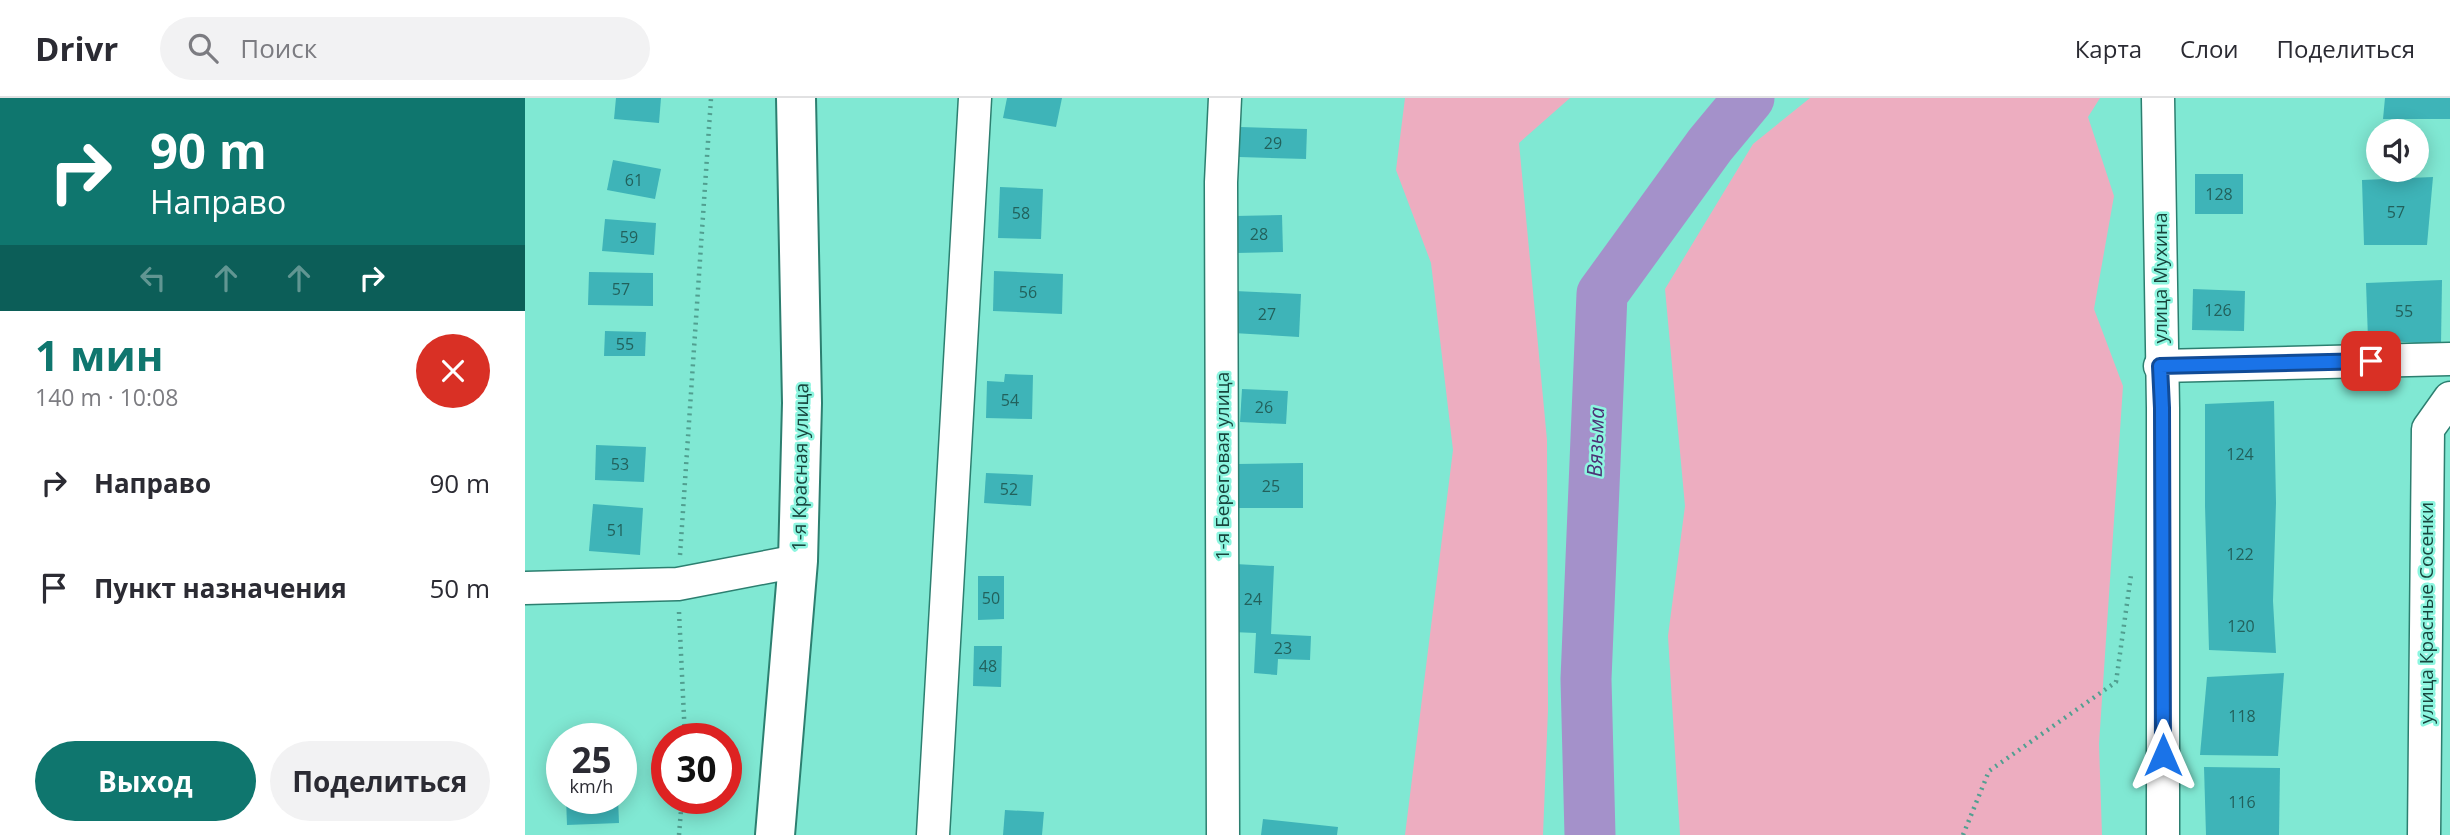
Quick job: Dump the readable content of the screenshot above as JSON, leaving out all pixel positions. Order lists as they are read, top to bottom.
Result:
{
  "streets": {
    "main road": ["1-я Красная улица"],
    "street": ["улица Мухина", "1-я Береговая улица", "улица Красные Сосенки"]
  },
  "water": ["Вязьма"],
  "house_numbers": [
    "29",
    "61",
    "128",
    "57",
    "58",
    "28",
    "59",
    "57",
    "56",
    "126",
    "55",
    "27",
    "55",
    "54",
    "26",
    "124",
    "53",
    "25",
    "52",
    "51",
    "122",
    "50",
    "24",
    "120",
    "23",
    "48",
    "118",
    "116"
  ],
  "page": {
    "header": "Drivr",
    "search": "Поиск",
    "nav": ["Карта", "Слои", "Поделиться"],
    "turn": ["90 m", "Направо"],
    "heading": ["1 мин", "140 m · 10:08"],
    "list": [
      {
        "name": "Направо",
        "value": "90 m"
      },
      {
        "name": "Пункт назначения",
        "value": "50 m"
      }
    ],
    "speed": "25 km/h",
    "limit": "30",
    "buttons": ["Выход", "Поделиться"]
  }
}
